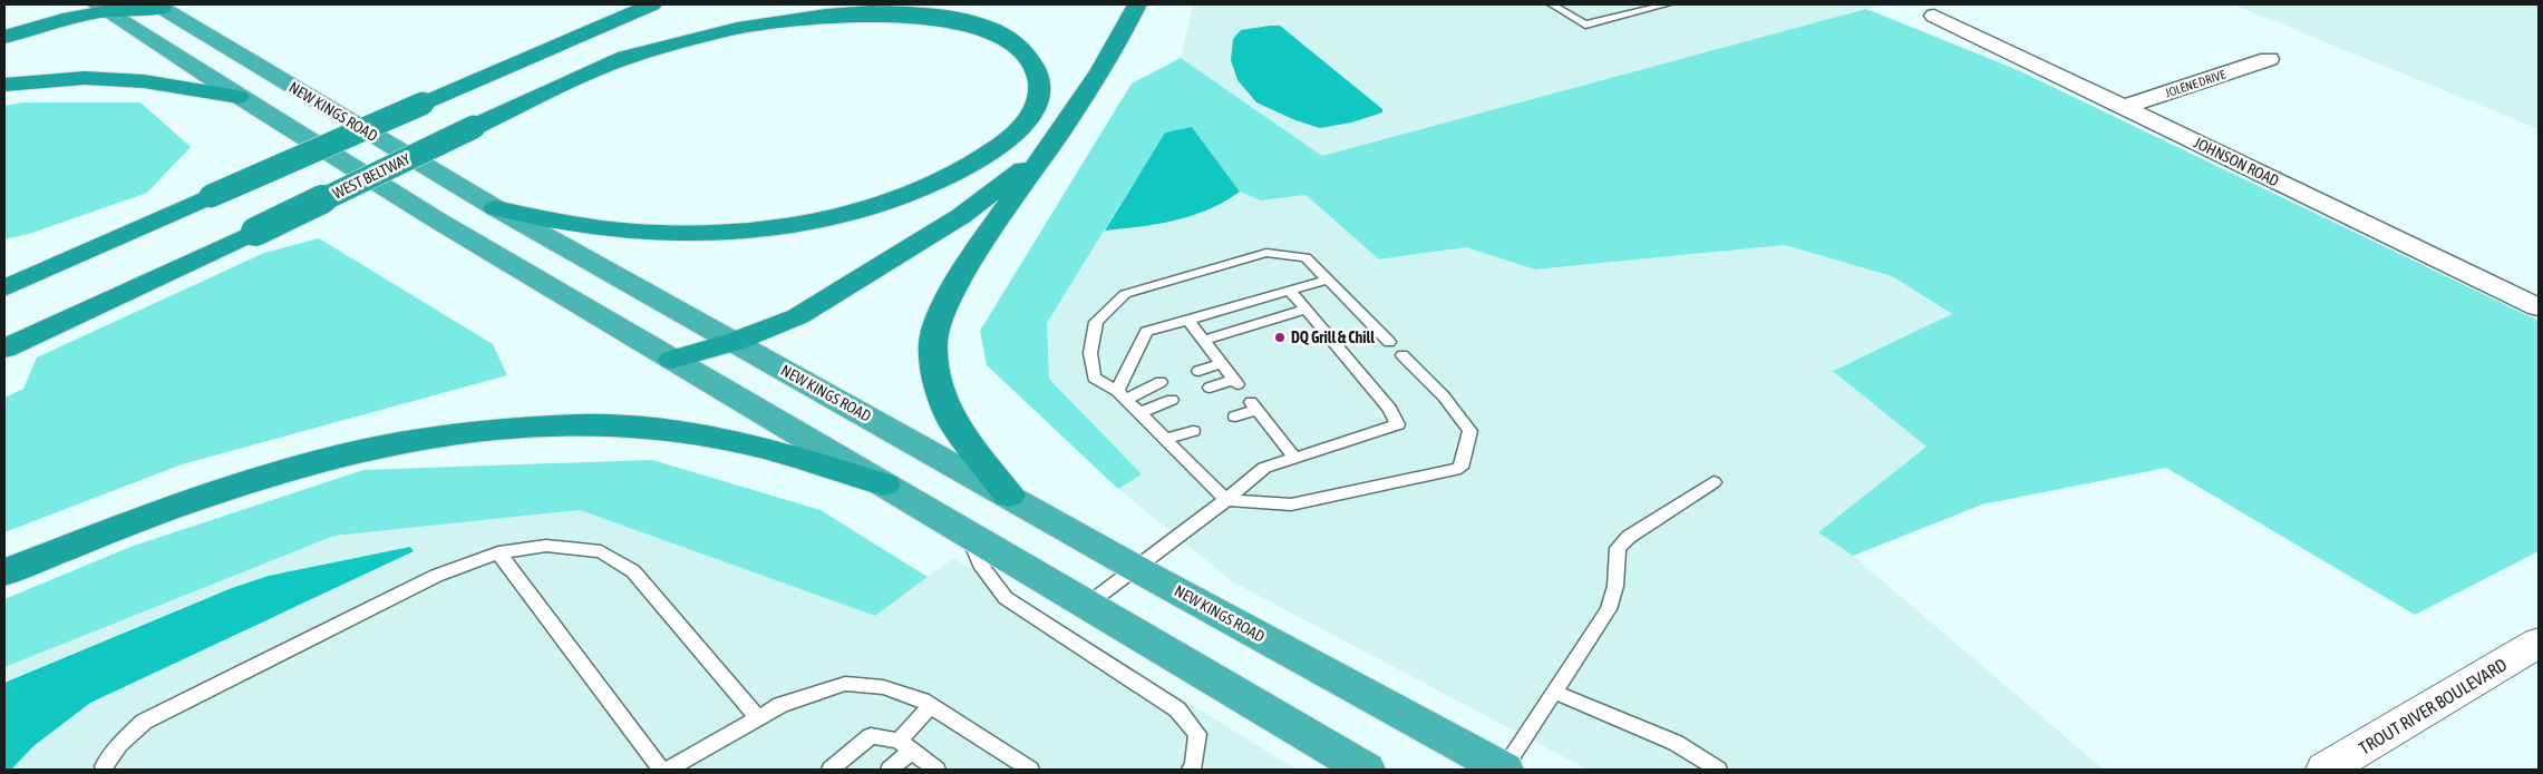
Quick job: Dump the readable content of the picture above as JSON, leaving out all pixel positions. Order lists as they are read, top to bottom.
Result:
{
  "streets": {
    "highway": ["NEW KINGS ROAD", "WEST BELTWAY"],
    "street": ["JOLENE DRIVE", "JOHNSON ROAD", "TROUT RIVER BOULEVARD"]
  },
  "crossings": [
    ["JOLENE DRIVE", "JOHNSON ROAD"]
  ],
  "places": ["DQ Grill & Chill"]
}
